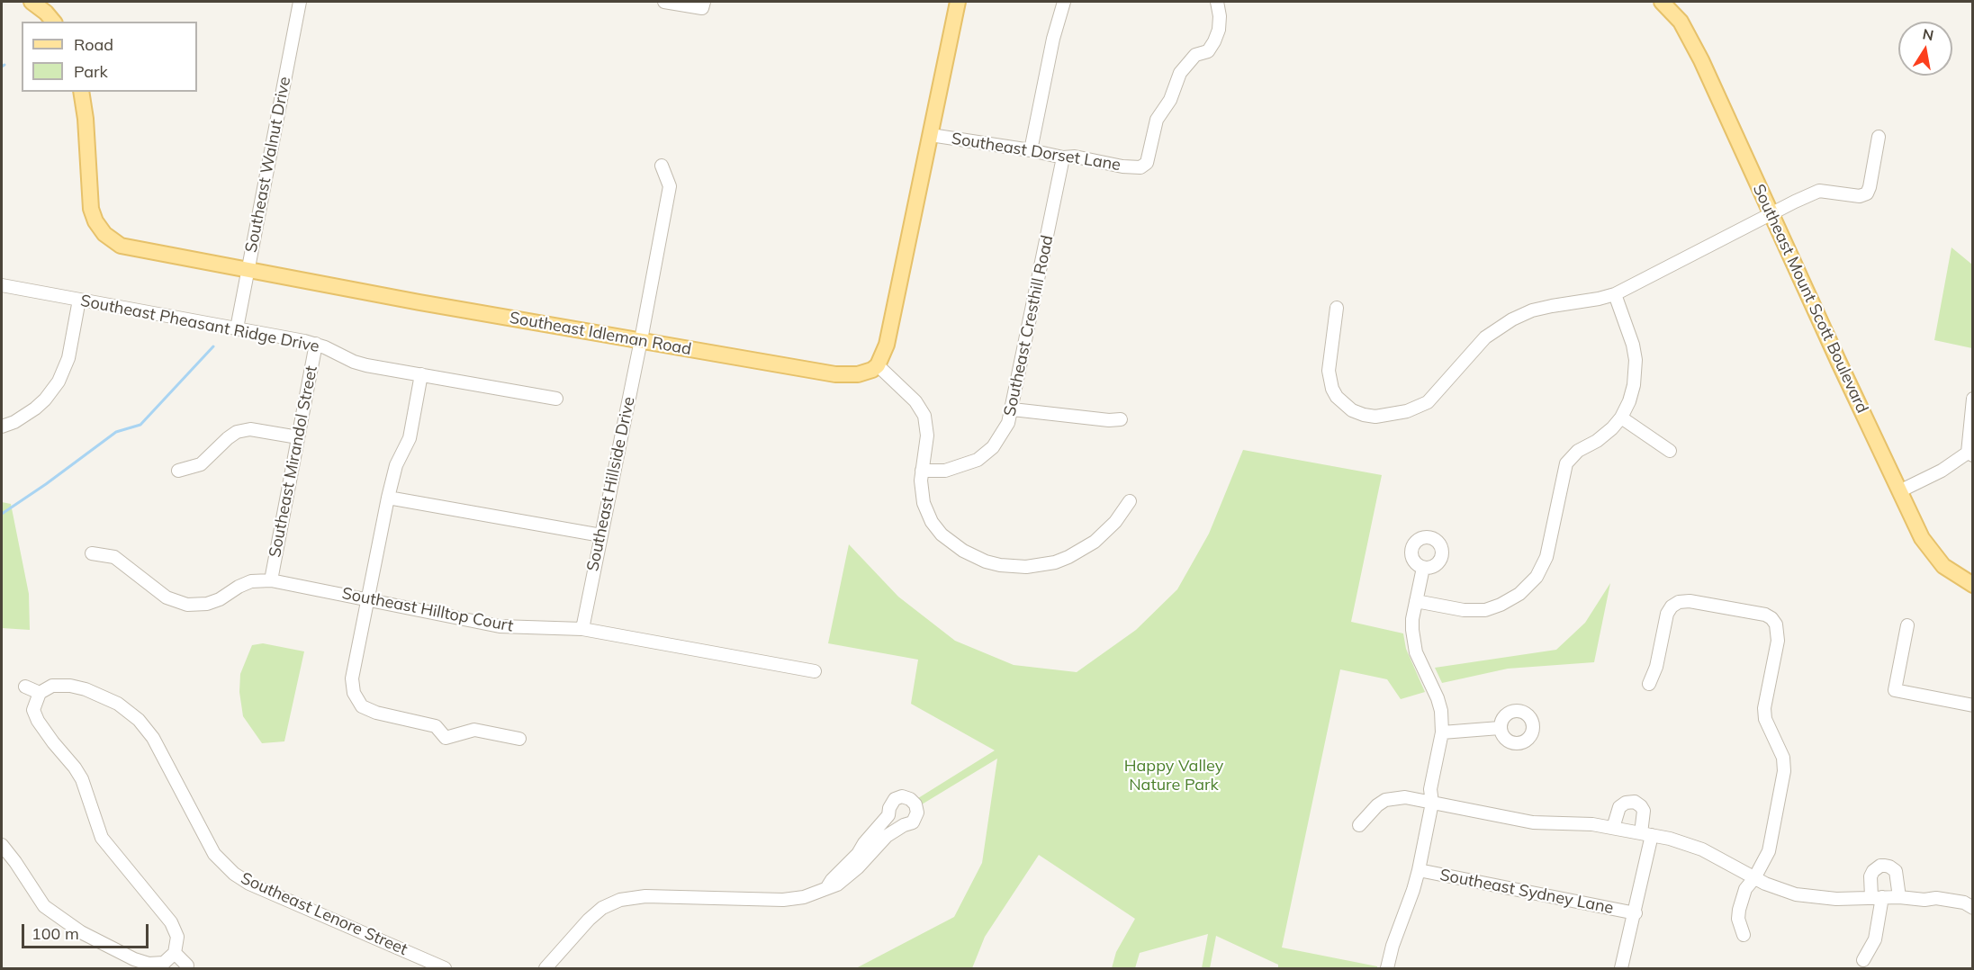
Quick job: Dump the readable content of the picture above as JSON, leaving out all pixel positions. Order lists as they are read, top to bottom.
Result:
{
  "streets": {
    "main road": ["Southeast Mount Scott Boulevard", "Southeast Idleman Road"],
    "street": [
      "Southeast Dorset Lane",
      "Southeast Walnut Drive",
      "Southeast Pheasant Ridge Drive",
      "Southeast Cresthill Road",
      "Southeast Mirandol Street",
      "Southeast Hillside Drive",
      "Southeast Hilltop Court",
      "Southeast Sydney Lane",
      "Southeast Lenore Street"
    ]
  },
  "crossings": [
    ["Southeast Dorset Lane", "Southeast Cresthill Road"],
    ["Southeast Walnut Drive", "Southeast Pheasant Ridge Drive"],
    ["Southeast Walnut Drive", "Southeast Idleman Road"],
    ["Southeast Pheasant Ridge Drive", "Southeast Mirandol Street"],
    ["Southeast Idleman Road", "Southeast Hillside Drive"],
    ["Southeast Mirandol Street", "Southeast Hilltop Court"],
    ["Southeast Hillside Drive", "Southeast Hilltop Court"]
  ],
  "parks": ["Happy Valley Nature Park"],
  "legend": ["Road", "Park"],
  "scale_bar": "100 m",
  "north": "top"
}
